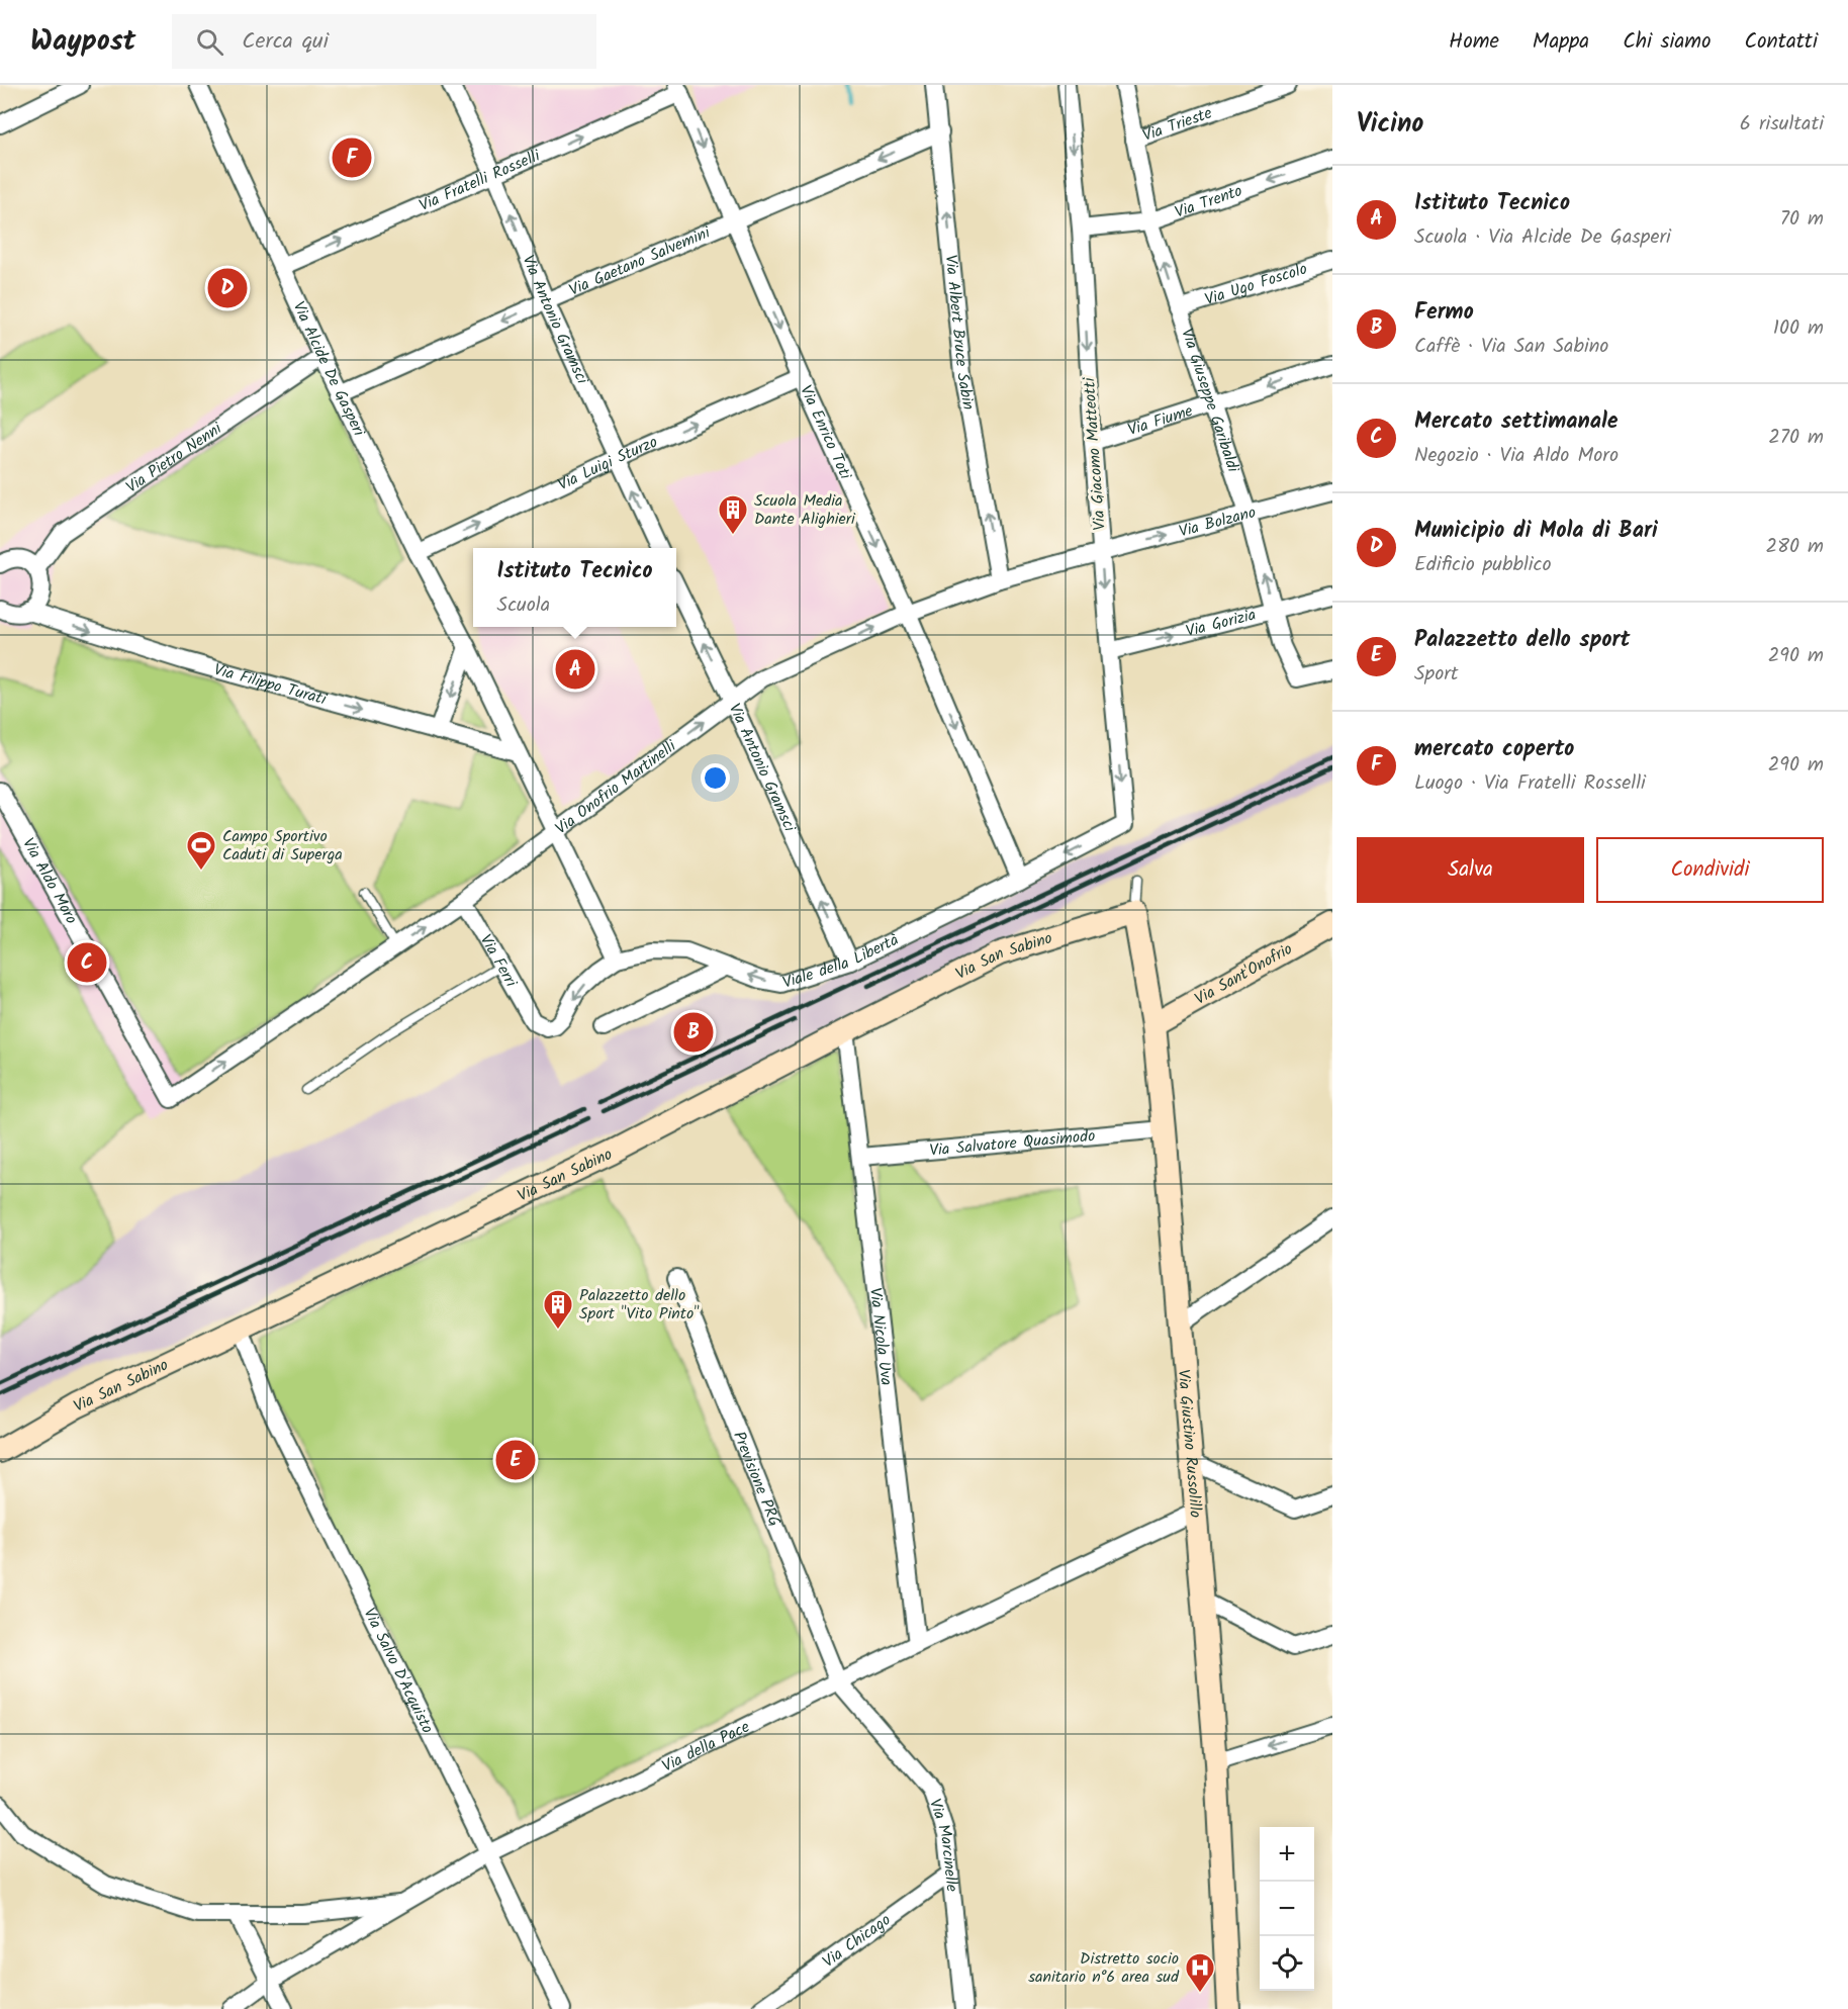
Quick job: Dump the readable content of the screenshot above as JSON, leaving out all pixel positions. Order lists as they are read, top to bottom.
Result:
{
  "streets": {
    "street": [
      "Via Trieste",
      "Via Fratelli Rosselli",
      "Via Trento",
      "Via Gaetano Salvemini",
      "Via Ugo Foscolo",
      "Via Antonio Gramsci",
      "Via Albert Bruce Sabin",
      "Via Alcide De Gasperi",
      "Via Giuseppe Garibaldi",
      "Via Fiume",
      "Via Enrico Toti",
      "Via Giacomo Matteotti",
      "Via Pietro Nenni",
      "Via Luigi Sturzo",
      "Via Bolzano",
      "Via Gorizia",
      "Via Filippo Turati",
      "Via Onofrio Martinelli",
      "Via Aldo Moro",
      "Via San Sabino",
      "Viale della Libertà",
      "Via Ferri",
      "Via Sant'Onofrio",
      "Via Salvatore Quasimodo",
      "Via Nicola Uva",
      "Via Giustino Russolillo",
      "Previsione PRG",
      "Via Salvo D'Acquisto",
      "Via della Pace",
      "Via Marcinelle",
      "Via Chicago"
    ]
  },
  "crossings": [
    ["Via Trieste", "Via Giuseppe Garibaldi"],
    ["Via Fratelli Rosselli", "Via Antonio Gramsci"],
    ["Via Fratelli Rosselli", "Via Alcide De Gasperi"],
    ["Via Fratelli Rosselli", "Via Enrico Toti"],
    ["Via Trento", "Via Giuseppe Garibaldi"],
    ["Via Trento", "Via Giacomo Matteotti"],
    ["Via Gaetano Salvemini", "Via Antonio Gramsci"],
    ["Via Gaetano Salvemini", "Via Albert Bruce Sabin"],
    ["Via Gaetano Salvemini", "Via Alcide De Gasperi"],
    ["Via Gaetano Salvemini", "Via Enrico Toti"],
    ["Via Ugo Foscolo", "Via Giuseppe Garibaldi"],
    ["Via Antonio Gramsci", "Via Luigi Sturzo"],
    ["Via Antonio Gramsci", "Via Onofrio Martinelli"],
    ["Via Antonio Gramsci", "Viale della Libertà"],
    ["Via Albert Bruce Sabin", "Via Onofrio Martinelli"],
    ["Via Alcide De Gasperi", "Via Pietro Nenni"],
    ["Via Alcide De Gasperi", "Via Luigi Sturzo"],
    ["Via Alcide De Gasperi", "Via Filippo Turati"],
    ["Via Alcide De Gasperi", "Via Onofrio Martinelli"],
    ["Via Alcide De Gasperi", "Viale della Libertà"],
    ["Via Giuseppe Garibaldi", "Via Fiume"],
    ["Via Giuseppe Garibaldi", "Via Bolzano"],
    ["Via Giuseppe Garibaldi", "Via Gorizia"],
    ["Via Fiume", "Via Giacomo Matteotti"],
    ["Via Enrico Toti", "Via Luigi Sturzo"],
    ["Via Enrico Toti", "Via Onofrio Martinelli"],
    ["Via Enrico Toti", "Viale della Libertà"],
    ["Via Giacomo Matteotti", "Via Bolzano"],
    ["Via Giacomo Matteotti", "Via Gorizia"],
    ["Via Giacomo Matteotti", "Via Onofrio Martinelli"],
    ["Via Giacomo Matteotti", "Viale della Libertà"],
    ["Via Bolzano", "Via Onofrio Martinelli"],
    ["Via Onofrio Martinelli", "Via Aldo Moro"],
    ["Via Onofrio Martinelli", "Via Ferri"],
    ["Via San Sabino", "Via Nicola Uva"],
    ["Via San Sabino", "Via Giustino Russolillo"],
    ["Via San Sabino", "Via Salvo D'Acquisto"],
    ["Viale della Libertà", "Via Ferri"],
    ["Via Sant'Onofrio", "Via Giustino Russolillo"],
    ["Via Salvatore Quasimodo", "Via Nicola Uva"],
    ["Via Salvatore Quasimodo", "Via Giustino Russolillo"],
    ["Via Nicola Uva", "Via della Pace"],
    ["Via Giustino Russolillo", "Via della Pace"],
    ["Previsione PRG", "Via della Pace"],
    ["Previsione PRG", "Via Marcinelle"],
    ["Via Salvo D'Acquisto", "Via della Pace"],
    ["Via della Pace", "Via Marcinelle"],
    ["Via Marcinelle", "Via Chicago"]
  ],
  "one_way": [
    "Via Fratelli Rosselli",
    "Via Trento",
    "Via Gaetano Salvemini",
    "Via Antonio Gramsci",
    "Via Albert Bruce Sabin",
    "Via Fiume",
    "Via Enrico Toti",
    "Via Giacomo Matteotti",
    "Via Luigi Sturzo",
    "Via Bolzano",
    "Via Gorizia",
    "Via Filippo Turati",
    "Via Onofrio Martinelli",
    "Viale della Libertà"
  ],
  "places": {
    "building": ["Scuola Media Dante Alighieri", "Palazzetto dello Sport \"Vito Pinto\""],
    "sports": ["Campo Sportivo Caduti di Superga"],
    "hospital": ["Distretto socio sanitario n°6 area sud"]
  },
  "page": {
    "header": "Waypost",
    "search": "Cerca qui",
    "nav": [
      "Home",
      "Mappa",
      "Chi siamo",
      "Contatti"
    ],
    "heading": ["Vicino", "6 risultati"],
    "pins": [
      "F",
      "D",
      "A",
      "C",
      "B",
      "E"
    ],
    "list": [
      {
        "mark": "A",
        "name": "Istituto Tecnico",
        "note": "Scuola · Via Alcide De Gasperi",
        "value": "70 m"
      },
      {
        "mark": "B",
        "name": "Fermo",
        "note": "Caffè · Via San Sabino",
        "value": "100 m"
      },
      {
        "mark": "C",
        "name": "Mercato settimanale",
        "note": "Negozio · Via Aldo Moro",
        "value": "270 m"
      },
      {
        "mark": "D",
        "name": "Municipio di Mola di Bari",
        "note": "Edificio pubblico",
        "value": "280 m"
      },
      {
        "mark": "E",
        "name": "Palazzetto dello sport",
        "note": "Sport",
        "value": "290 m"
      },
      {
        "mark": "F",
        "name": "mercato coperto",
        "note": "Luogo · Via Fratelli Rosselli",
        "value": "290 m"
      }
    ],
    "popup": ["Istituto Tecnico", "Scuola"],
    "buttons": ["Salva", "Condividi"],
    "map_buttons": ["+", "−"]
  }
}
